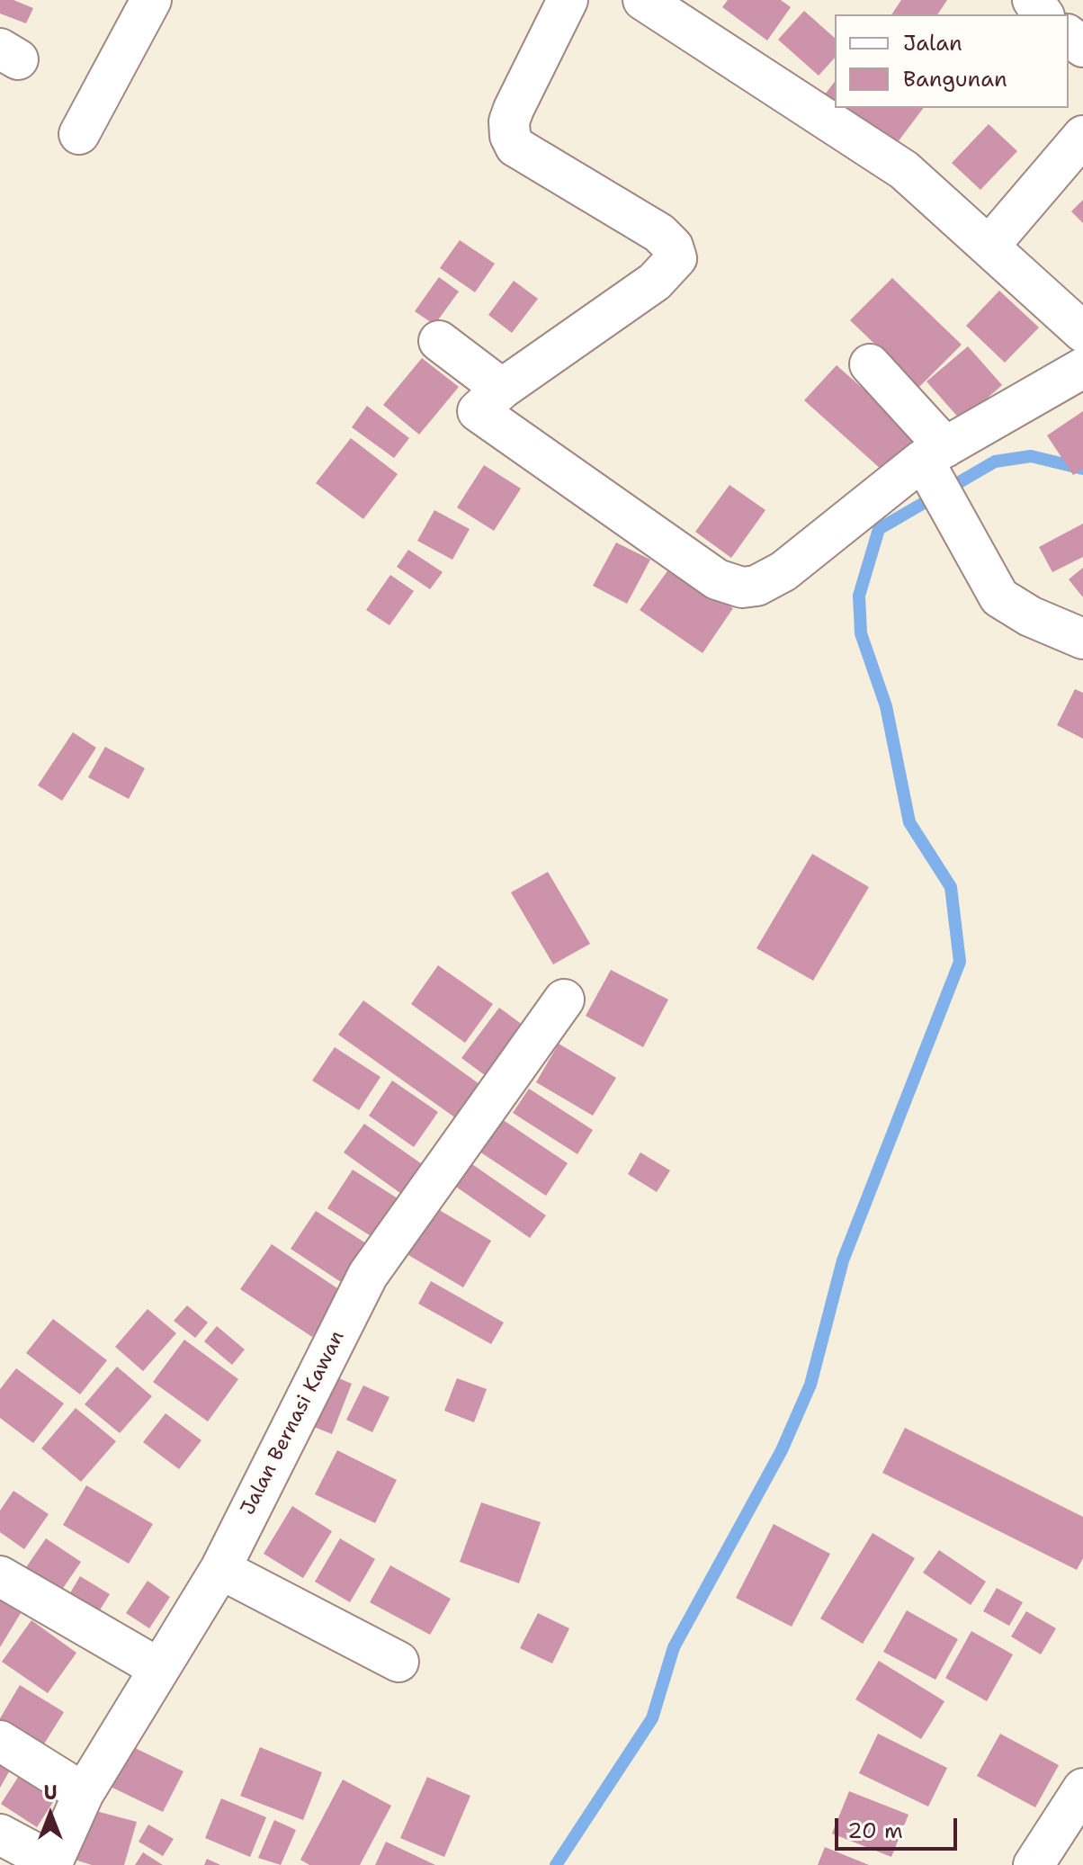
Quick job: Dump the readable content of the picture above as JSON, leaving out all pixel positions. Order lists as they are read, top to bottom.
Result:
{
  "streets": {
    "street": ["Jalan Bernasi Kawan"]
  },
  "legend": ["Jalan", "Bangunan"],
  "scale_bar": "20 m",
  "north": "top"
}
